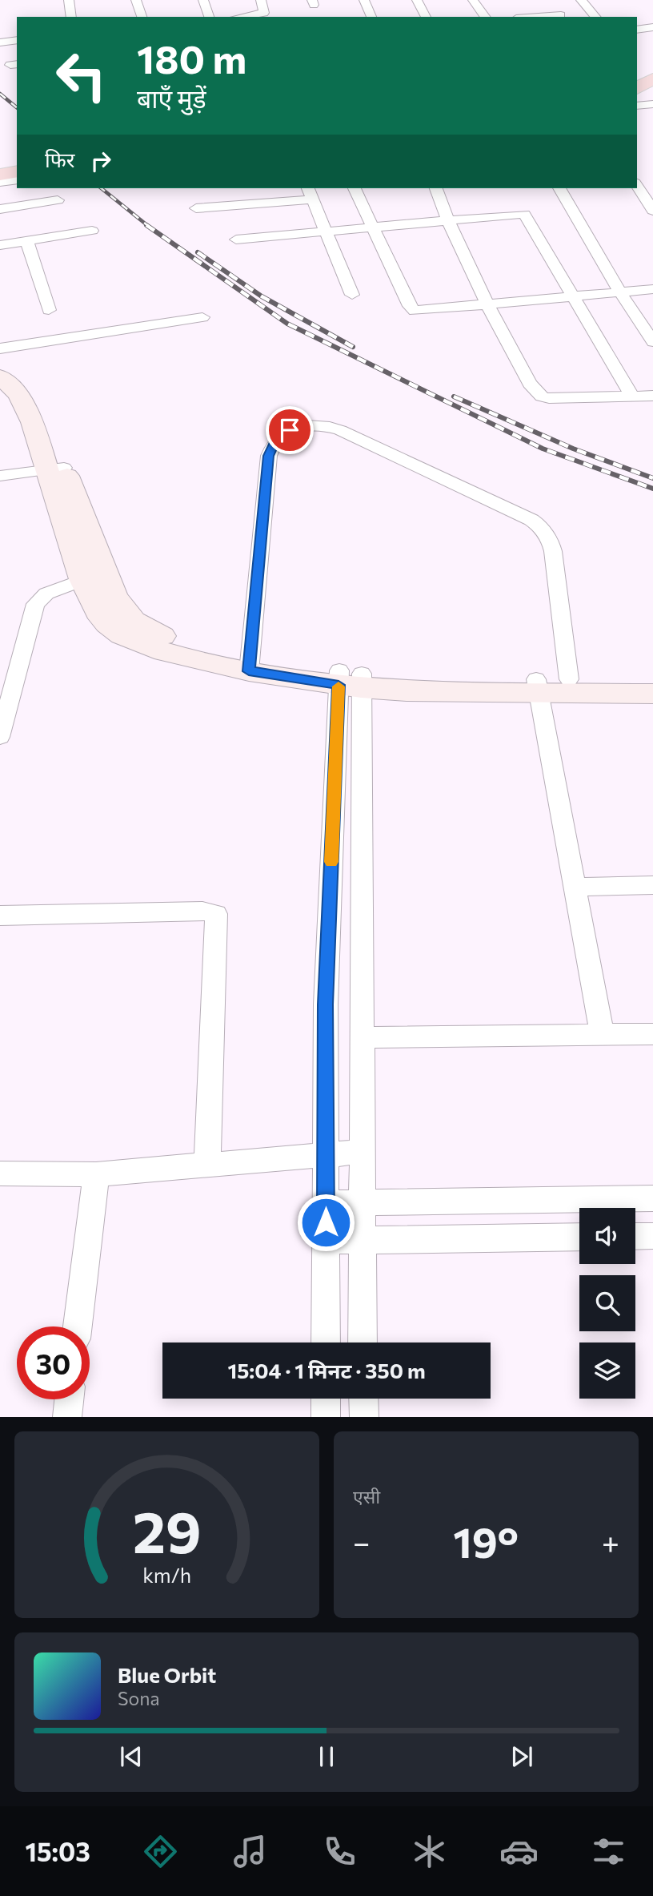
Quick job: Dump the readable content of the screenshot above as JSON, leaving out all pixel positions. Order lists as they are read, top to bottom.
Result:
{
  "page": {
    "turn": ["180 m", "बाएँ मुड़ें"],
    "then": "फिर",
    "limit": "30",
    "trip": "15:04 · 1 मिनट · 350 m",
    "tile": "एसी",
    "heat": ["−", "19°", "+"],
    "song": ["Blue Orbit", "Sona"],
    "tabs": "15:03",
    "gauge": ["29", "km/h"]
  }
}
